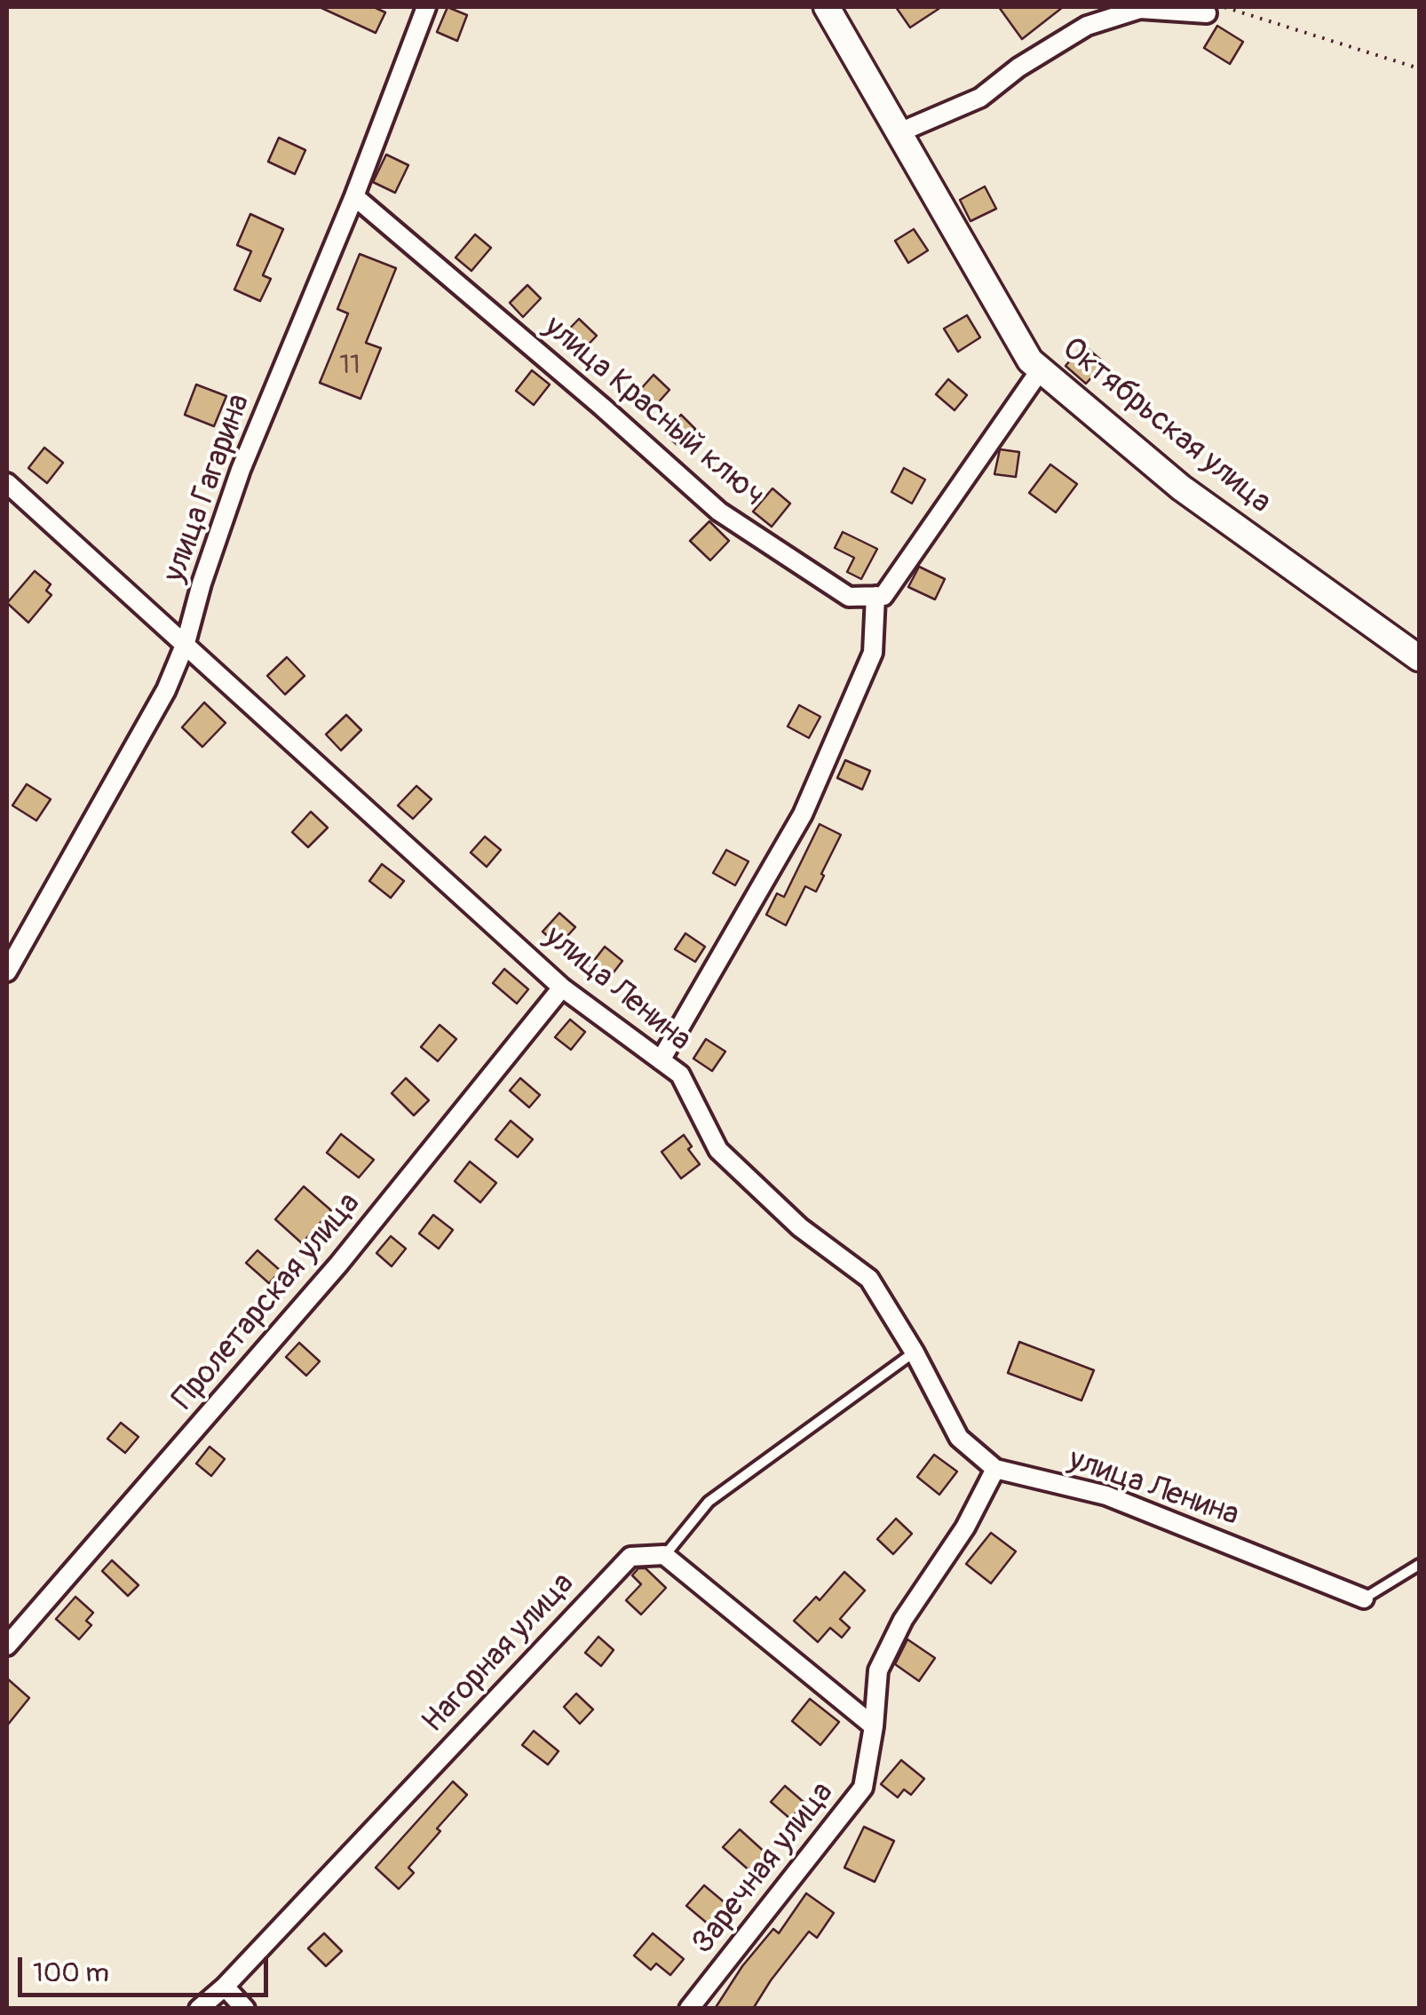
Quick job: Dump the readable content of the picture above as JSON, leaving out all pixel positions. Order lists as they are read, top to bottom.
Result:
{
  "streets": {
    "street": [
      "улица Красный ключ",
      "Октябрьская улица",
      "улица Гагарина",
      "улица Ленина",
      "Пролетарская улица",
      "Нагорная улица",
      "Заречная улица"
    ]
  },
  "crossings": [
    ["улица Красный ключ", "улица Гагарина"],
    ["улица Гагарина", "улица Ленина"],
    ["улица Ленина", "Пролетарская улица"],
    ["улица Ленина", "Заречная улица"]
  ],
  "house_numbers": ["11"],
  "scale_bar": "100 m"
}
